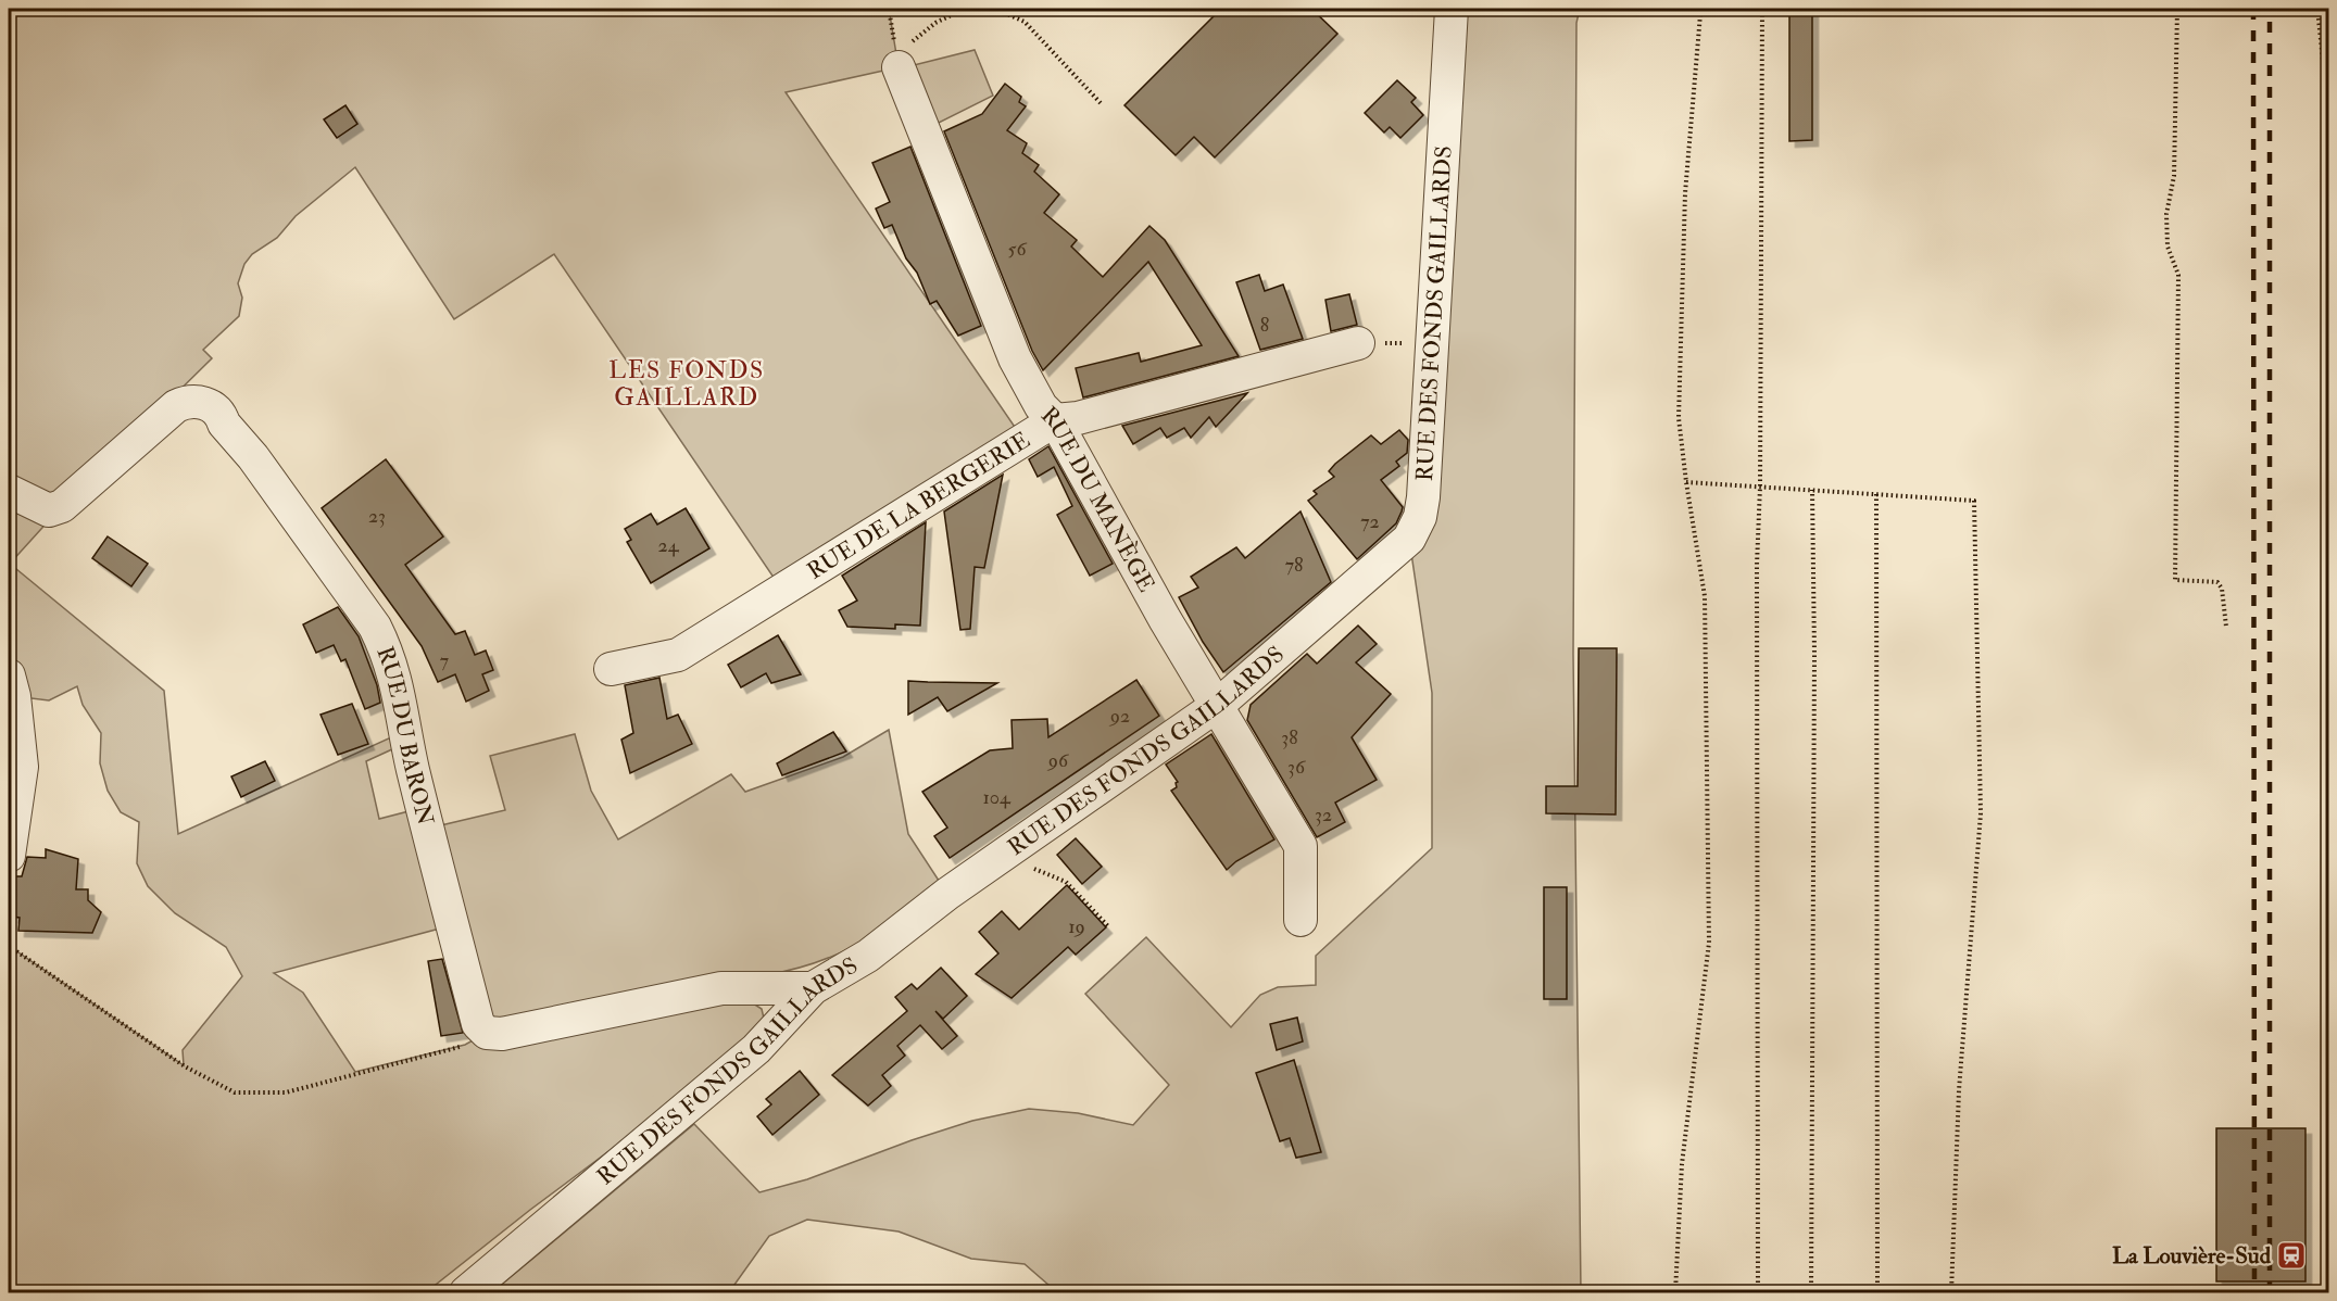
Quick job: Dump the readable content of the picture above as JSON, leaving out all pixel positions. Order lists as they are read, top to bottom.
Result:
{
  "streets": {
    "street": [
      "RUE DES FONDS GAILLARDS",
      "RUE DU MANÈGE",
      "RUE DE LA BERGERIE",
      "RUE DU BARON"
    ]
  },
  "crossings": [
    ["RUE DES FONDS GAILLARDS", "RUE DU MANÈGE"],
    ["RUE DU MANÈGE", "RUE DE LA BERGERIE"]
  ],
  "districts": ["LES FONDS GAILLARD"],
  "places": {
    "station": ["La Louvière-Sud"]
  },
  "house_numbers": [
    "56",
    "8",
    "23",
    "72",
    "24",
    "78",
    "7",
    "92",
    "38",
    "96",
    "36",
    "104",
    "32",
    "19"
  ]
}
